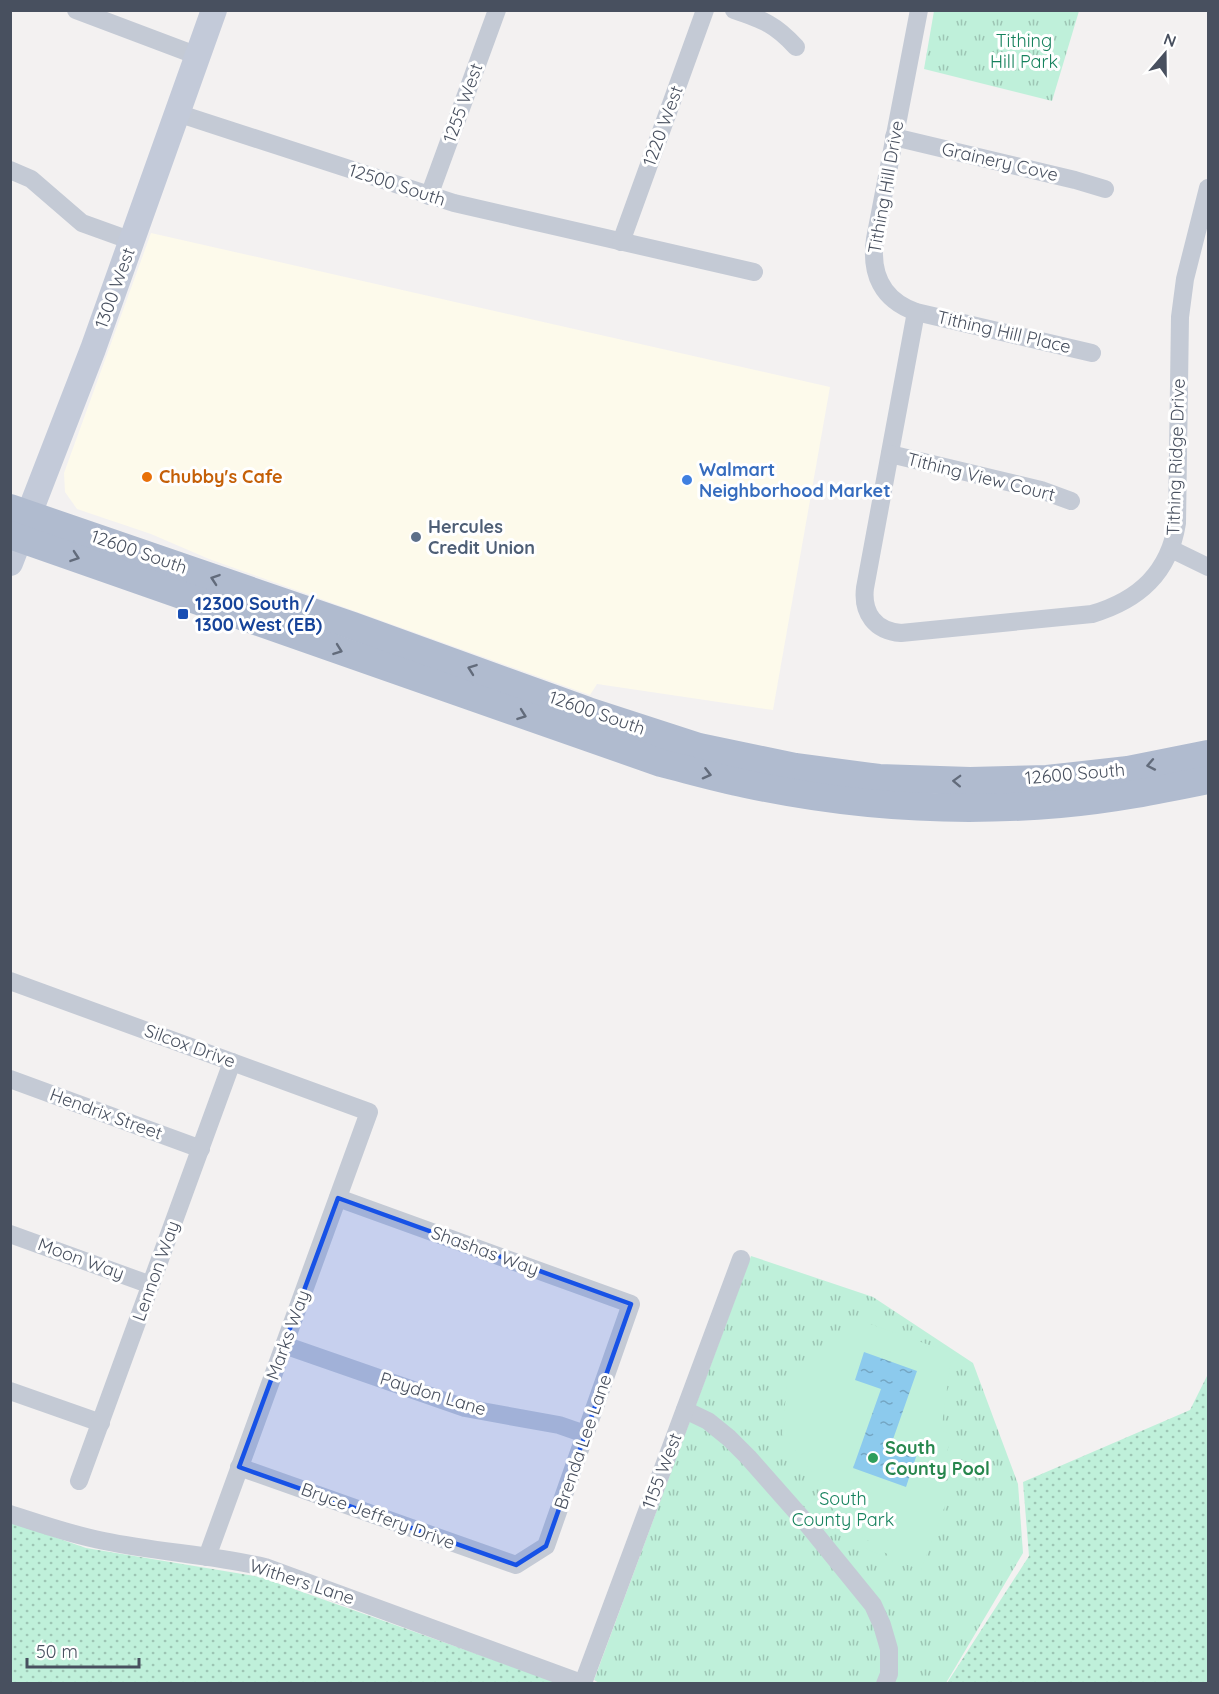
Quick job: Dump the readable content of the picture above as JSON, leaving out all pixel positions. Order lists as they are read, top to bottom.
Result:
{
  "streets": {
    "main road": ["12600 South"],
    "street": [
      "1255 West",
      "1220 West",
      "Grainery Cove",
      "12500 South",
      "Tithing Hill Drive",
      "1300 West",
      "Tithing Hill Place",
      "Tithing Ridge Drive",
      "Tithing View Court",
      "Silcox Drive",
      "Hendrix Street",
      "Shashas Way",
      "Moon Way",
      "Lennon Way",
      "Marks Way",
      "Paydon Lane",
      "Brenda Lee Lane",
      "1155 West",
      "Bryce Jeffery Drive",
      "Withers Lane"
    ]
  },
  "crossings": [
    ["1255 West", "12500 South"],
    ["1220 West", "12500 South"],
    ["Grainery Cove", "Tithing Hill Drive"],
    ["12500 South", "1300 West"],
    ["Tithing Hill Drive", "Tithing Hill Place"],
    ["1300 West", "12600 South"],
    ["Tithing Ridge Drive", "Tithing View Court"],
    ["Silcox Drive", "Lennon Way"],
    ["Silcox Drive", "Marks Way"],
    ["Hendrix Street", "Lennon Way"],
    ["Shashas Way", "Marks Way"],
    ["Shashas Way", "Brenda Lee Lane"],
    ["Moon Way", "Lennon Way"],
    ["Marks Way", "Paydon Lane"],
    ["Marks Way", "Bryce Jeffery Drive"],
    ["Marks Way", "Withers Lane"],
    ["Paydon Lane", "Brenda Lee Lane"],
    ["Brenda Lee Lane", "Bryce Jeffery Drive"],
    ["1155 West", "Withers Lane"]
  ],
  "parks": ["Tithing Hill Park", "South County Park"],
  "places": {
    "other": [
      "Chubby's Cafe",
      "Walmart Neighborhood Market",
      "Hercules Credit Union",
      "South County Pool"
    ],
    "transit": ["12300 South / 1300 West (EB)"]
  },
  "scale_bar": "50 m",
  "north": "top"
}
